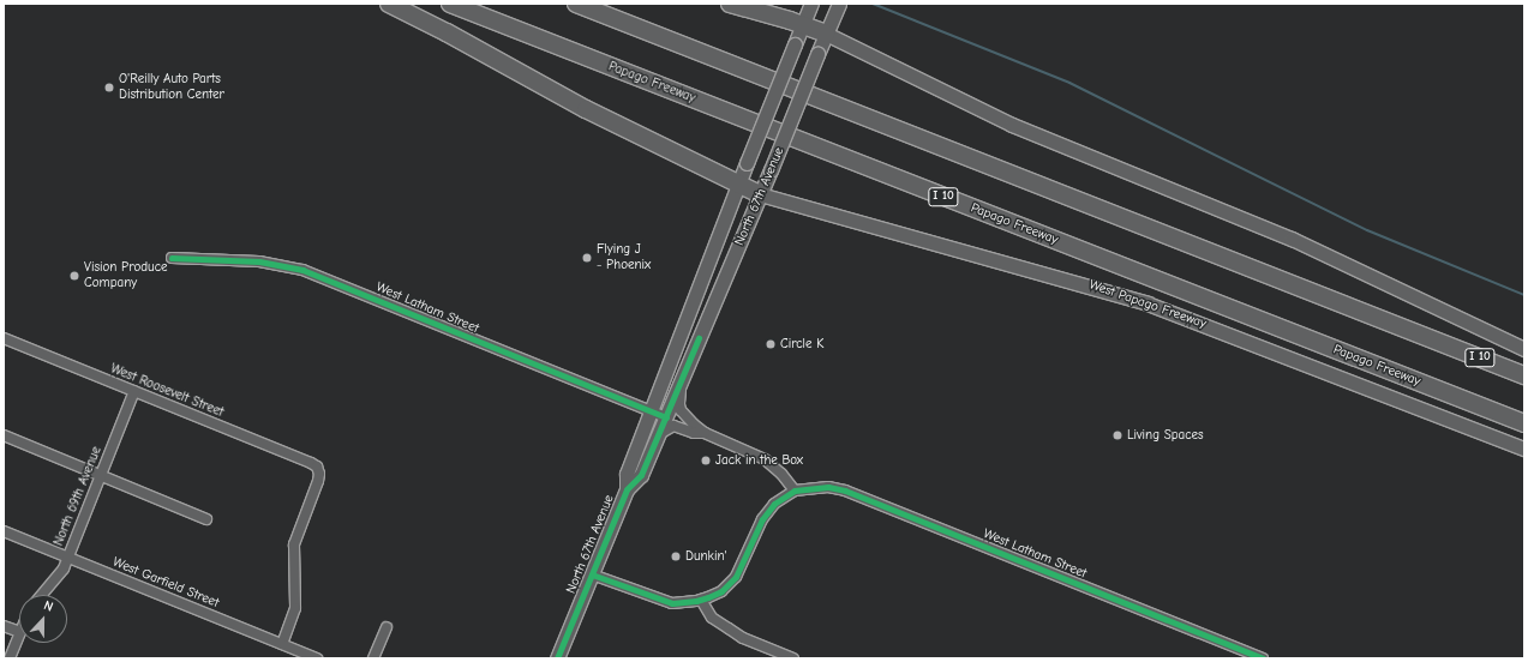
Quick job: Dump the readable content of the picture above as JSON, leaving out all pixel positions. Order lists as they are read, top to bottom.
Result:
{
  "streets": {
    "highway": ["Papago Freeway", "I 10"],
    "main road": ["North 67th Avenue", "West Papago Freeway"],
    "street": [
      "West Latham Street",
      "West Roosevelt Street",
      "North 69th Avenue",
      "West Garfield Street"
    ]
  },
  "crossings": [
    ["North 67th Avenue", "West Papago Freeway"],
    ["North 67th Avenue", "West Latham Street"],
    ["West Roosevelt Street", "North 69th Avenue"],
    ["West Roosevelt Street", "West Garfield Street"],
    ["North 69th Avenue", "West Garfield Street"]
  ],
  "places": [
    "O'Reilly Auto Parts Distribution Center",
    "Flying J - Phoenix",
    "Vision Produce Company",
    "Circle K",
    "Living Spaces",
    "Jack in the Box",
    "Dunkin'"
  ],
  "north": "top"
}
